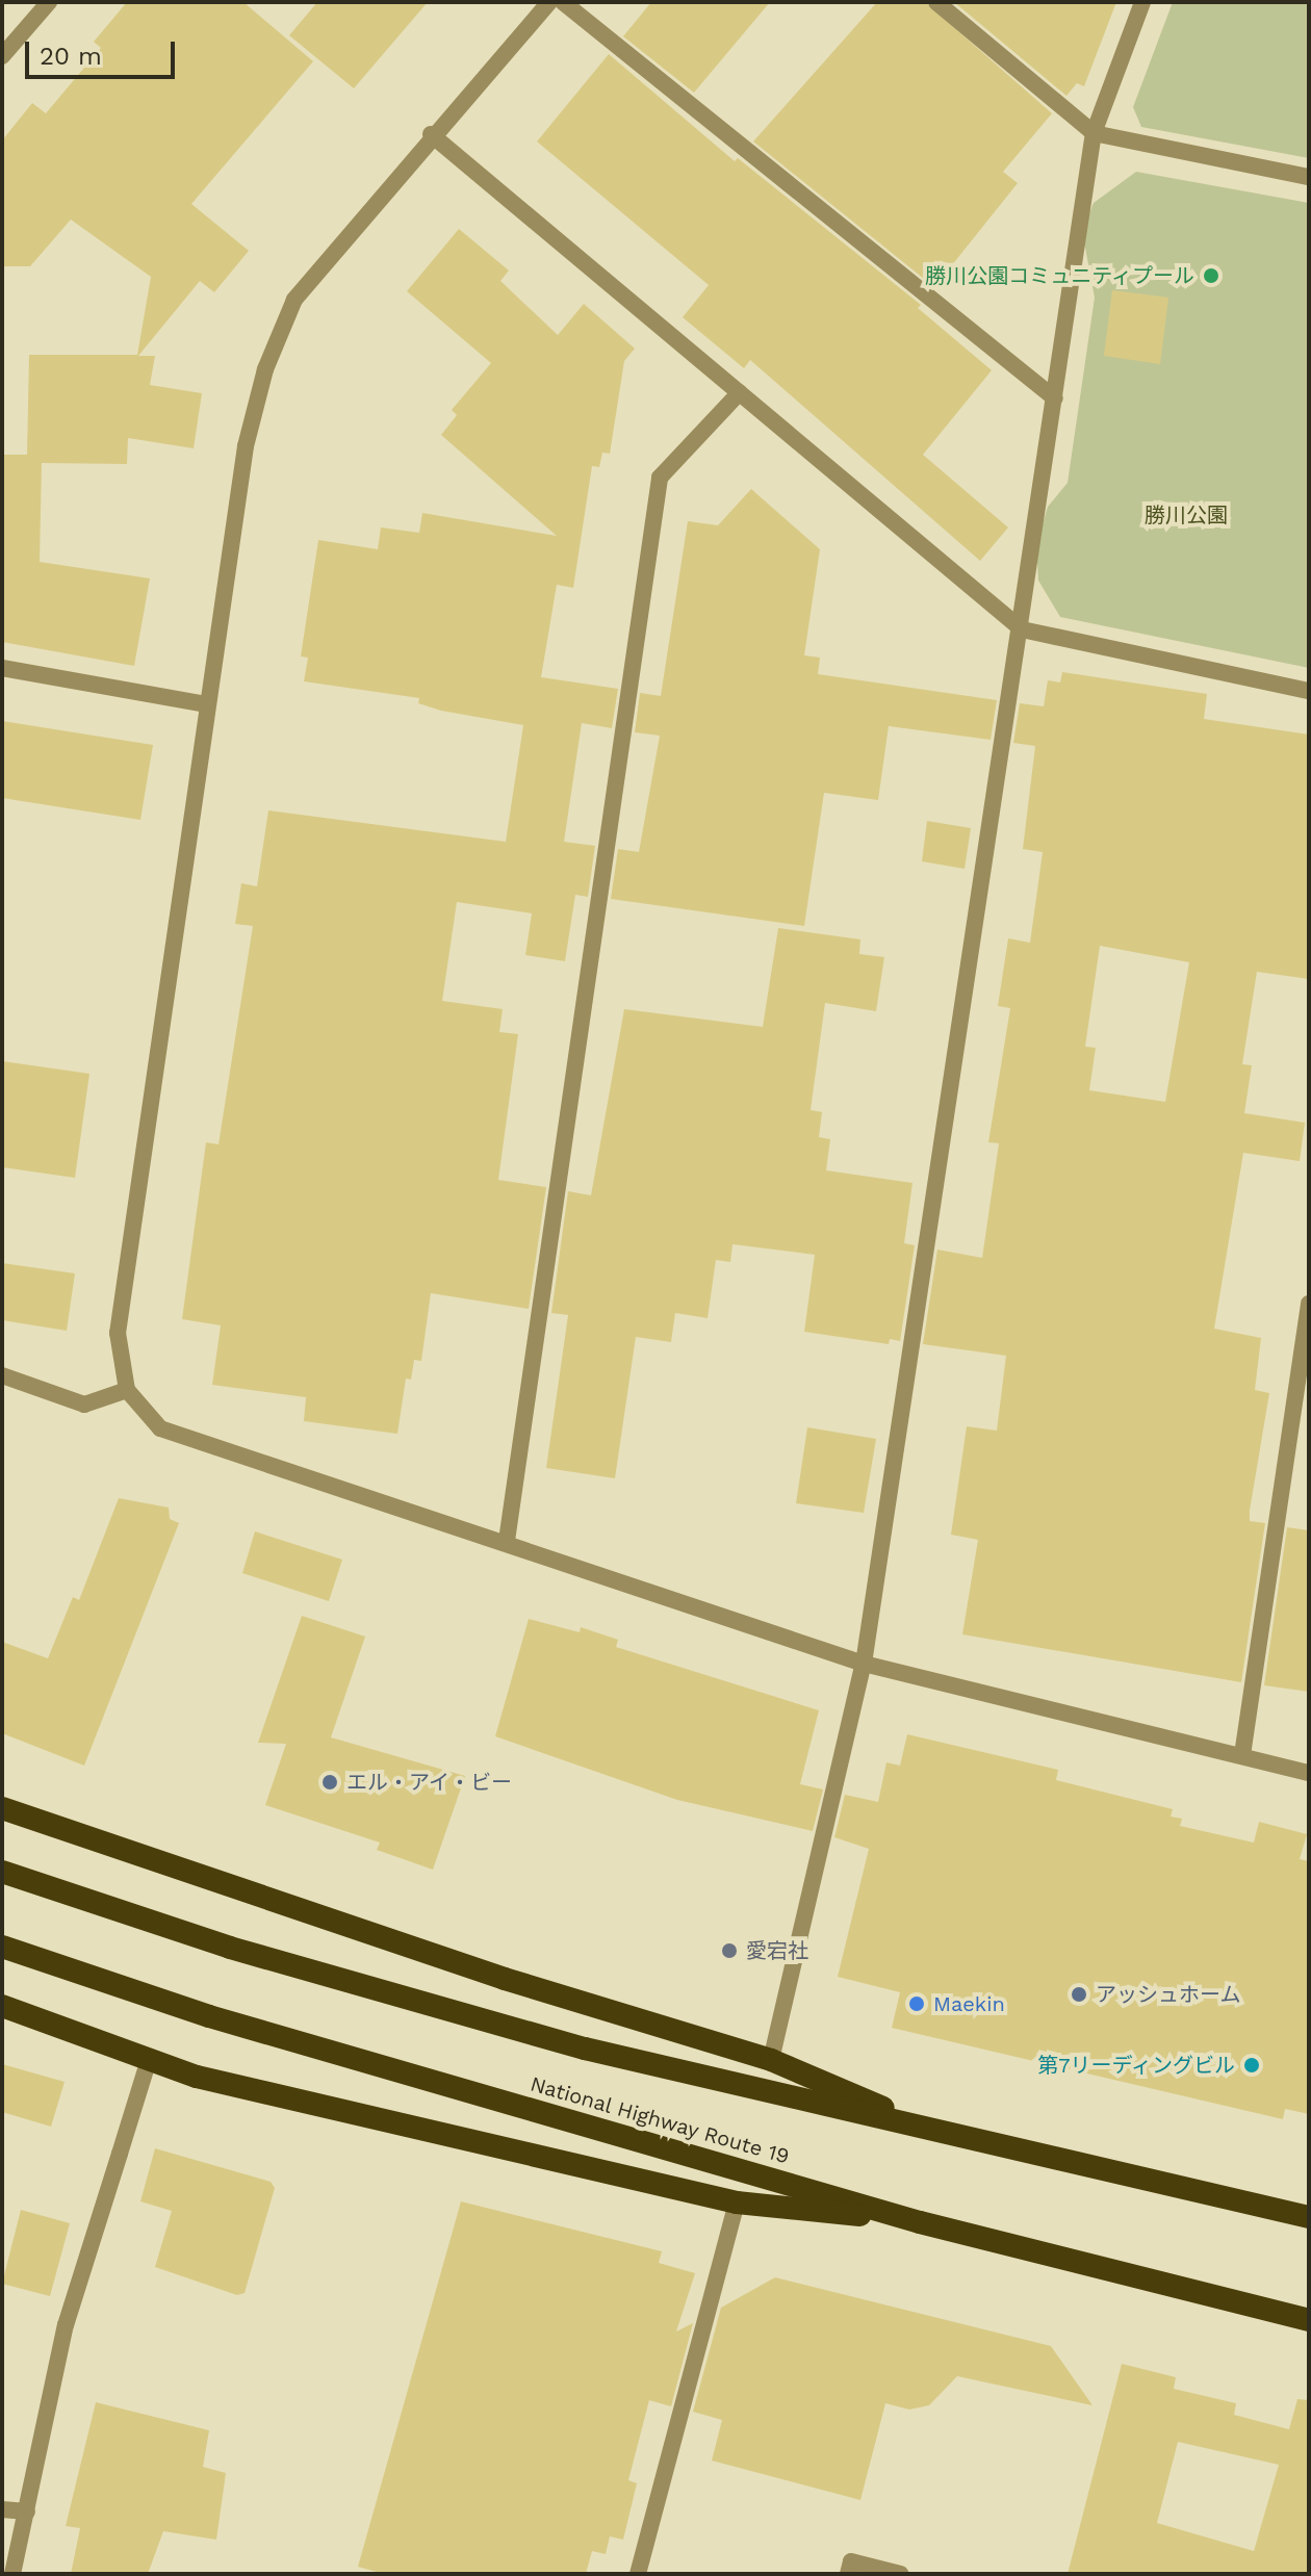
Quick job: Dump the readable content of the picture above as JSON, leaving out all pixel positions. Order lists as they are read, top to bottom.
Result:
{
  "streets": {
    "highway": ["National Highway Route 19"]
  },
  "parks": ["勝川公園"],
  "places": [
    "勝川公園コミュニティプール",
    "エル・アイ・ビー",
    "愛宕社",
    "アッシュホーム",
    "Maekin",
    "第7リーディングビル"
  ],
  "scale_bar": "20 m"
}
